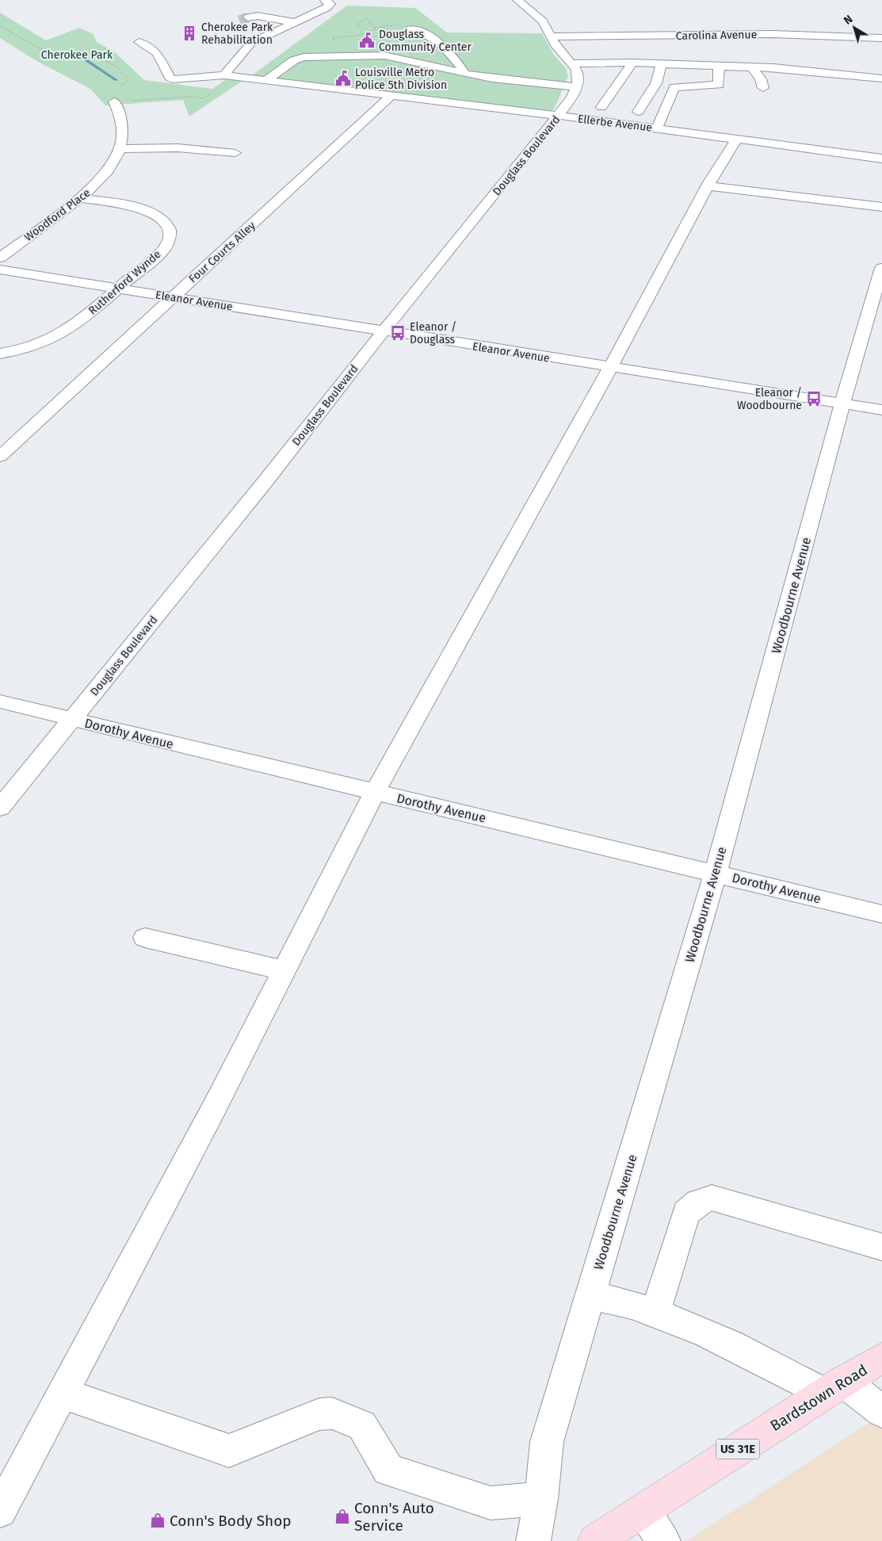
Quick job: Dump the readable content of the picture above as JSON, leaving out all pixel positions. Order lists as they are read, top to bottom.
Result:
{
  "streets": {
    "main road": ["Bardstown Road", "US 31E"],
    "street": [
      "Carolina Avenue",
      "Ellerbe Avenue",
      "Douglass Boulevard",
      "Woodford Place",
      "Four Courts Alley",
      "Rutherford Wynde",
      "Eleanor Avenue",
      "Woodbourne Avenue",
      "Dorothy Avenue"
    ]
  },
  "crossings": [
    ["Ellerbe Avenue", "Douglass Boulevard"],
    ["Ellerbe Avenue", "Four Courts Alley"],
    ["Douglass Boulevard", "Eleanor Avenue"],
    ["Douglass Boulevard", "Dorothy Avenue"],
    ["Woodford Place", "Rutherford Wynde"],
    ["Four Courts Alley", "Eleanor Avenue"],
    ["Rutherford Wynde", "Eleanor Avenue"],
    ["Eleanor Avenue", "Woodbourne Avenue"],
    ["Woodbourne Avenue", "Dorothy Avenue"]
  ],
  "parks": ["Cherokee Park"],
  "places": {
    "building": ["Cherokee Park Rehabilitation"],
    "public building": ["Douglass Community Center", "Louisville Metro Police 5th Division"],
    "bus stop": ["Eleanor / Douglass", "Eleanor / Woodbourne"],
    "shop": ["Conn's Auto Service", "Conn's Body Shop"]
  },
  "north": "top left"
}
